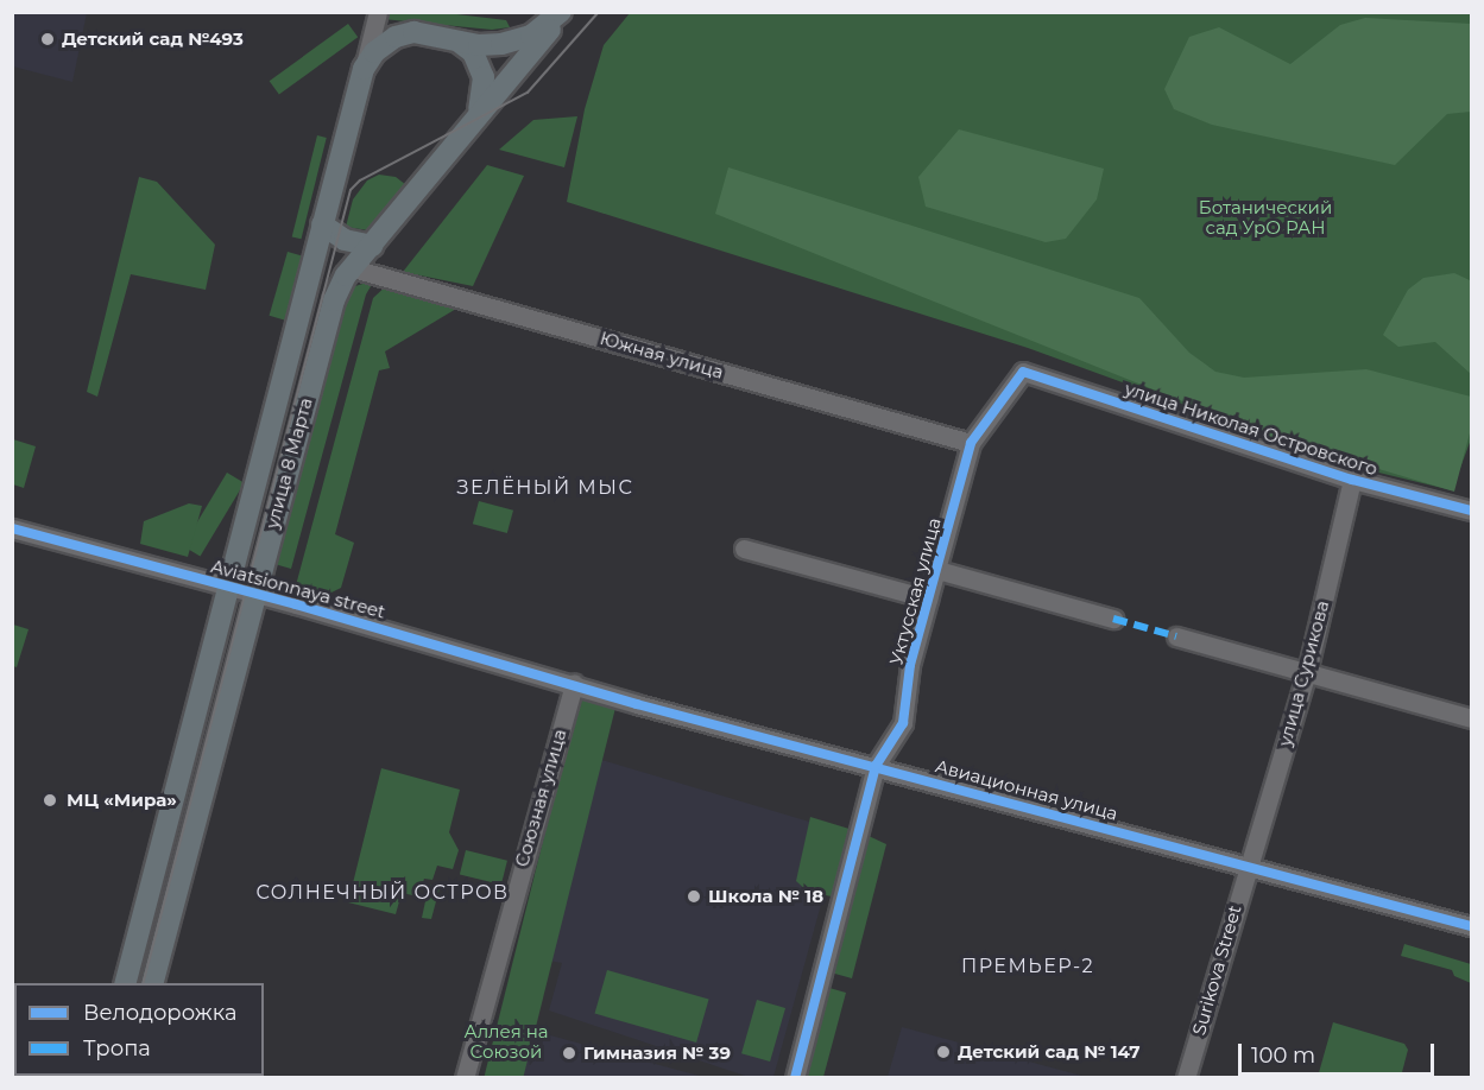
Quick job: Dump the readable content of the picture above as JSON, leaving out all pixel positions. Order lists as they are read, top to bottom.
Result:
{
  "streets": {
    "main road": ["улица 8 Марта"],
    "street": [
      "Южная улица",
      "улица Николая Островского",
      "Aviatsionnaya street",
      "Уктусская улица",
      "улица Сурикова",
      "Авиационная улица",
      "Союзная улица",
      "Surikova Street"
    ]
  },
  "crossings": [
    ["Южная улица", "улица 8 Марта"],
    ["Южная улица", "Уктусская улица"],
    ["улица Николая Островского", "Уктусская улица"],
    ["улица Николая Островского", "улица Сурикова"],
    ["улица 8 Марта", "Aviatsionnaya street"],
    ["Aviatsionnaya street", "Авиационная улица"],
    ["Aviatsionnaya street", "Союзная улица"],
    ["Уктусская улица", "Авиационная улица"],
    ["улица Сурикова", "Авиационная улица"],
    ["улица Сурикова", "Surikova Street"],
    ["Авиационная улица", "Союзная улица"],
    ["Авиационная улица", "Surikova Street"]
  ],
  "districts": ["ЗЕЛЁНЫЙ МЫС", "СОЛНЕЧНЫЙ ОСТРОВ", "ПРЕМЬЕР-2"],
  "parks": ["Ботанический сад УрО РАН", "Аллея на Союзой"],
  "places": [
    "Детский сад №493",
    "МЦ «Мира»",
    "Школа № 18",
    "Детский сад № 147",
    "Гимназия № 39"
  ],
  "legend": ["Велодорожка", "Тропа"],
  "scale_bar": "100 m"
}
